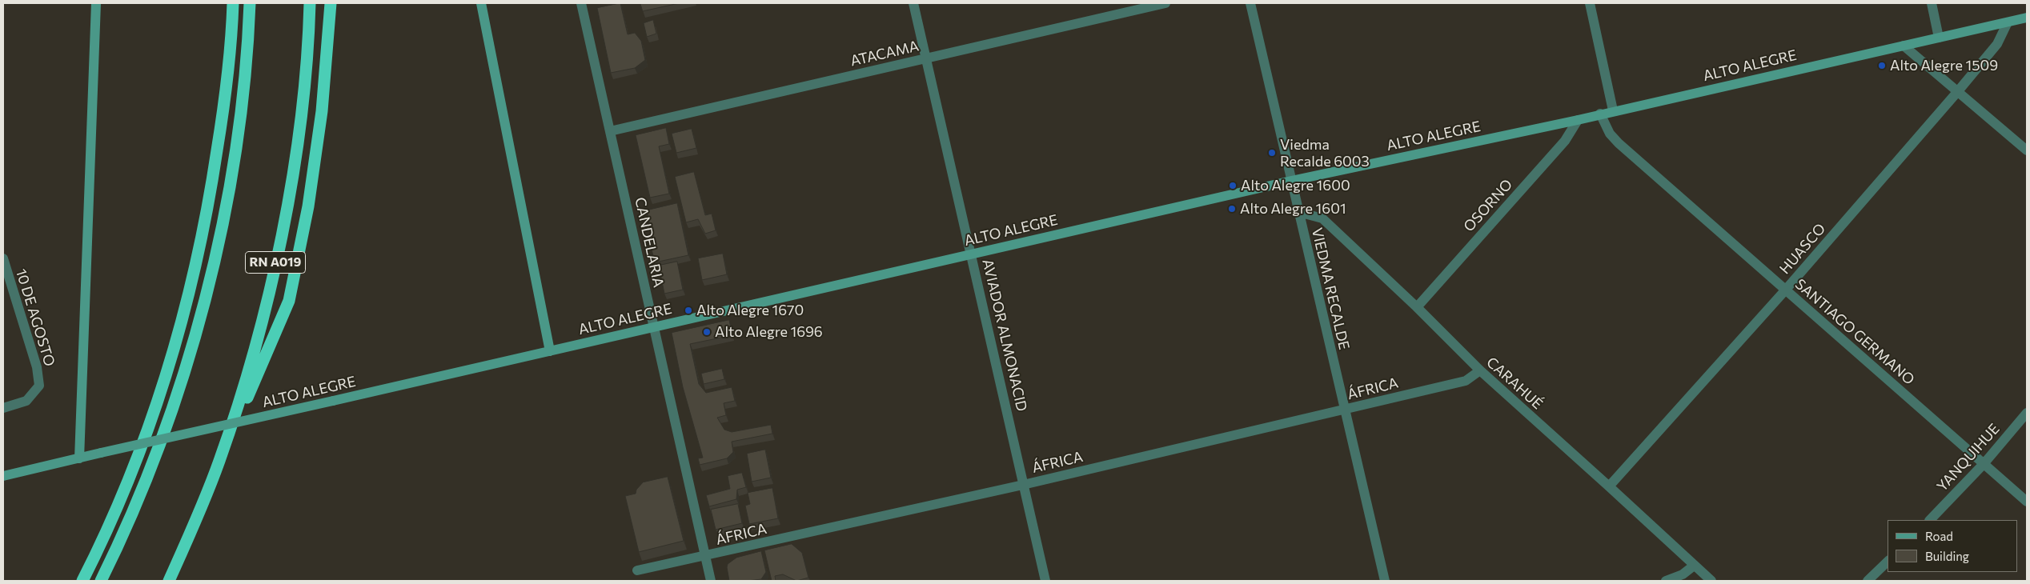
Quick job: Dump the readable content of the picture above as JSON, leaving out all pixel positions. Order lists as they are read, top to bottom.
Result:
{
  "streets": {
    "highway": ["RN A019"],
    "main road": ["ALTO ALEGRE"],
    "street": [
      "ATACAMA",
      "OSORNO",
      "CANDELARIA",
      "HUASCO",
      "VIEDMA RECALDE",
      "10 DE AGOSTO",
      "SANTIAGO GERMANO",
      "AVIADOR ALMONACID",
      "CARAHUÉ",
      "ÁFRICA",
      "YANQUIHUE"
    ]
  },
  "crossings": [
    ["ATACAMA", "CANDELARIA"],
    ["ATACAMA", "AVIADOR ALMONACID"],
    ["ALTO ALEGRE", "OSORNO"],
    ["ALTO ALEGRE", "CANDELARIA"],
    ["ALTO ALEGRE", "HUASCO"],
    ["ALTO ALEGRE", "VIEDMA RECALDE"],
    ["ALTO ALEGRE", "SANTIAGO GERMANO"],
    ["ALTO ALEGRE", "AVIADOR ALMONACID"],
    ["OSORNO", "CARAHUÉ"],
    ["CANDELARIA", "ÁFRICA"],
    ["HUASCO", "SANTIAGO GERMANO"],
    ["HUASCO", "CARAHUÉ"],
    ["VIEDMA RECALDE", "CARAHUÉ"],
    ["VIEDMA RECALDE", "ÁFRICA"],
    ["SANTIAGO GERMANO", "YANQUIHUE"],
    ["AVIADOR ALMONACID", "ÁFRICA"],
    ["CARAHUÉ", "ÁFRICA"]
  ],
  "places": [
    "Alto Alegre 1509",
    "Viedma Recalde 6003",
    "Alto Alegre 1600",
    "Alto Alegre 1601",
    "Alto Alegre 1670",
    "Alto Alegre 1696"
  ],
  "legend": ["Road", "Building"]
}
